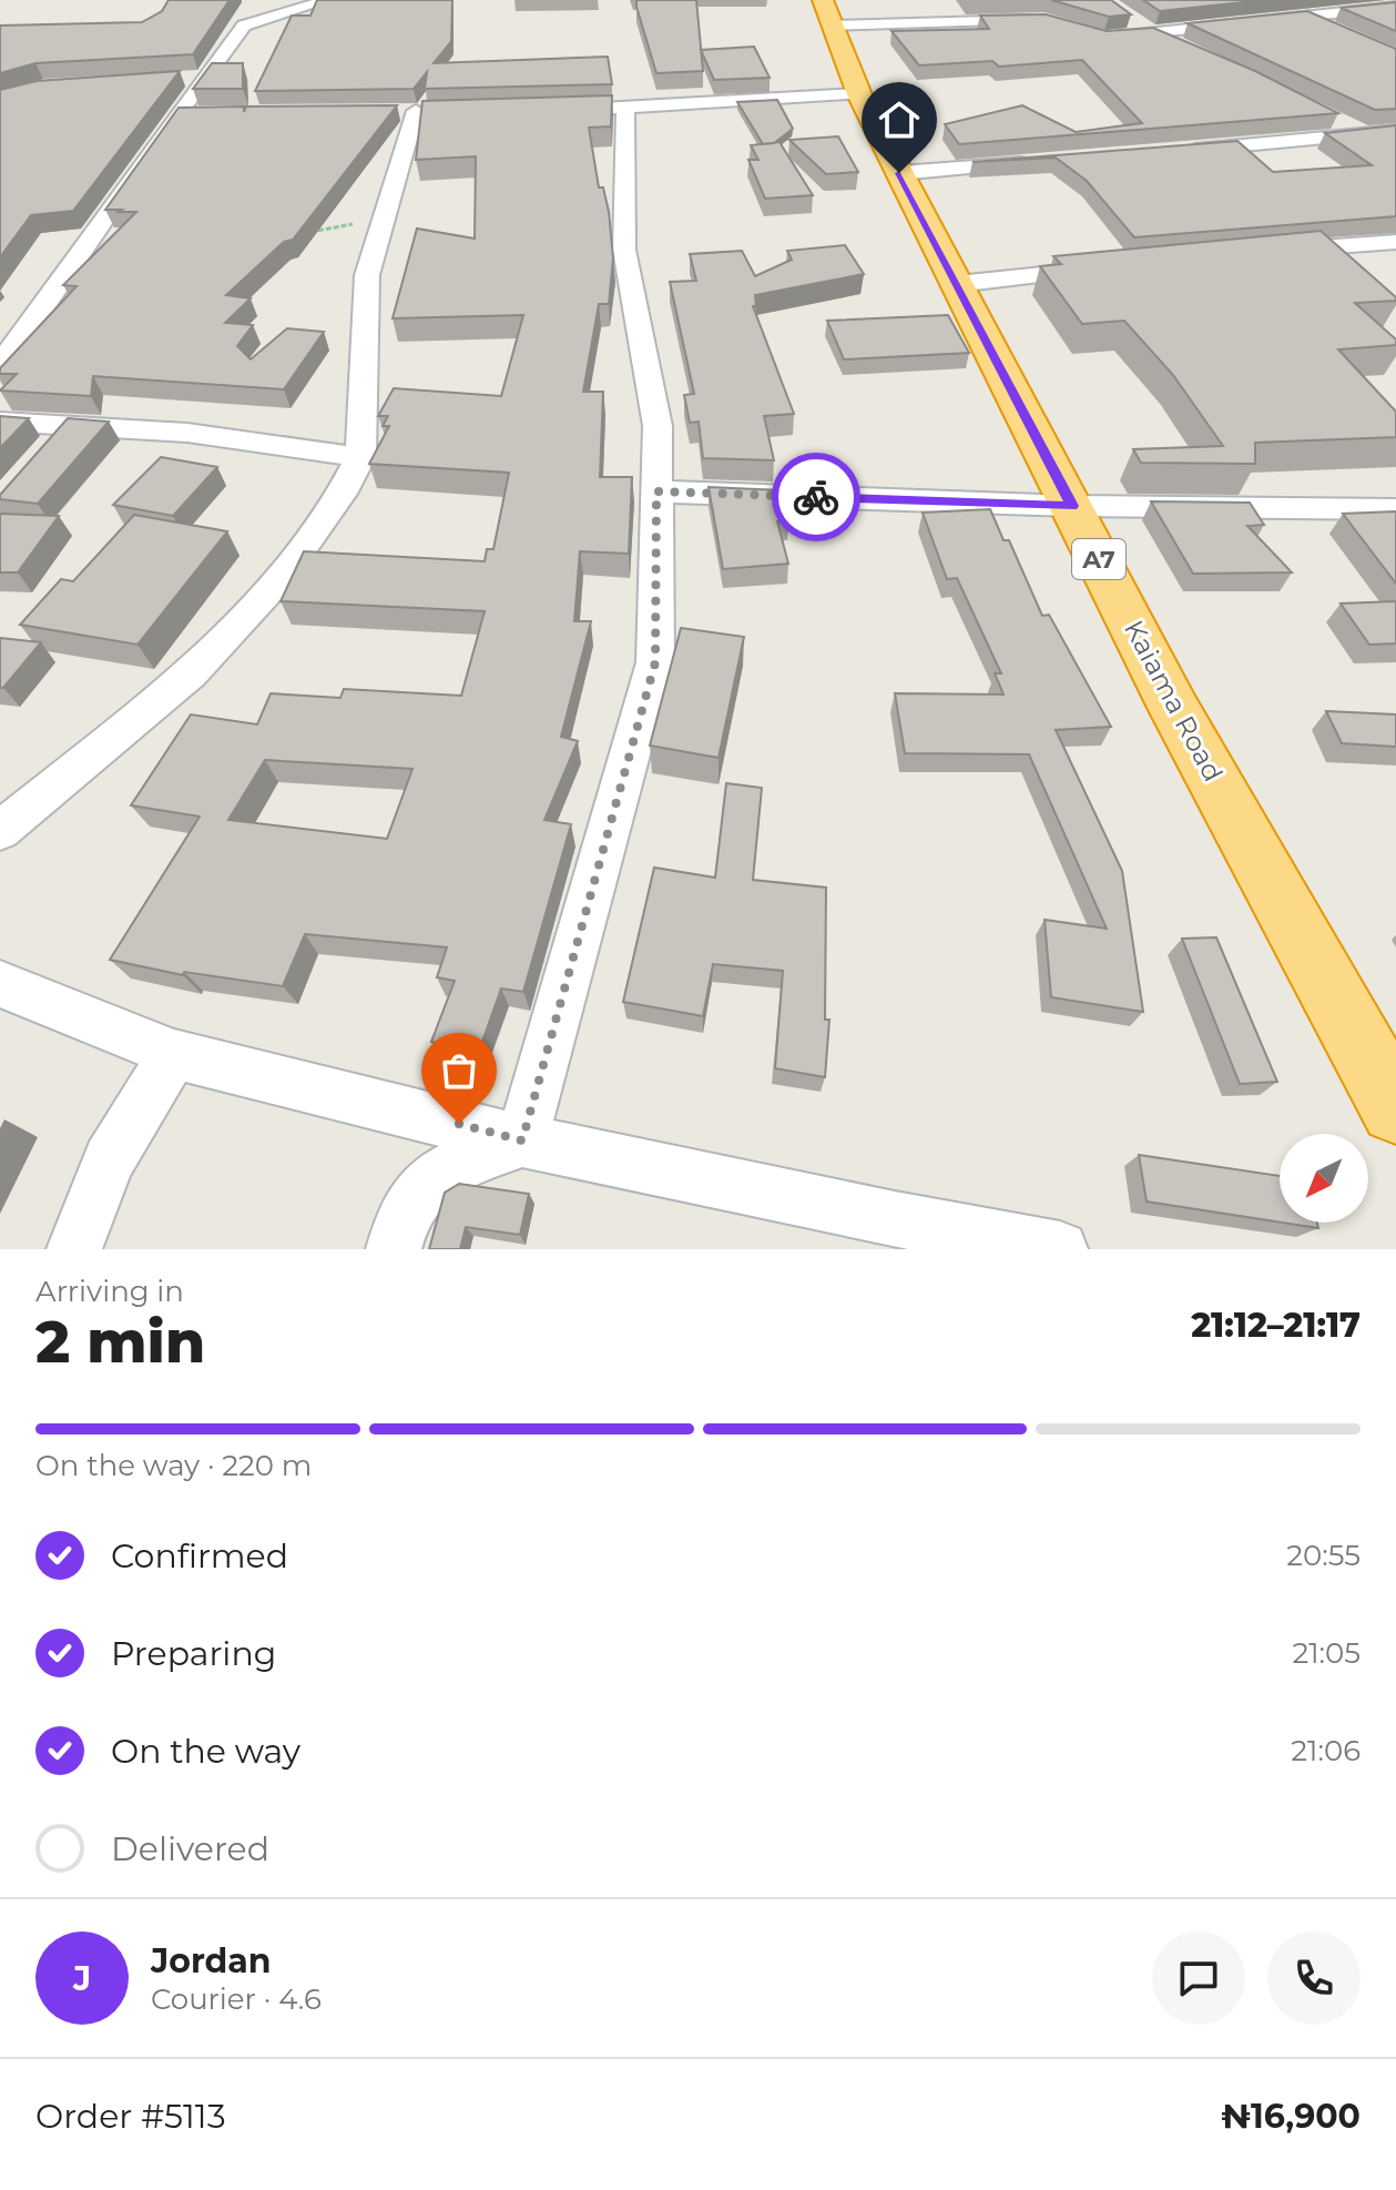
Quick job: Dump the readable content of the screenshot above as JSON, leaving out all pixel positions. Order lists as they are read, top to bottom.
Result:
{
  "streets": {
    "highway": ["A7", "Kaiama Road"]
  },
  "north": "bottom left",
  "page": {
    "heading": ["2 min", "Arriving in", "21:12–21:17"],
    "panel": [
      "Jordan",
      "Courier · 4.6",
      "Order #5113",
      "₦16,900"
    ],
    "bar": "On the way · 220 m",
    "list": [
      ["Confirmed", "20:55"],
      ["Preparing", "21:05"],
      ["On the way", "21:06"],
      "Delivered"
    ],
    "round": "J"
  }
}
